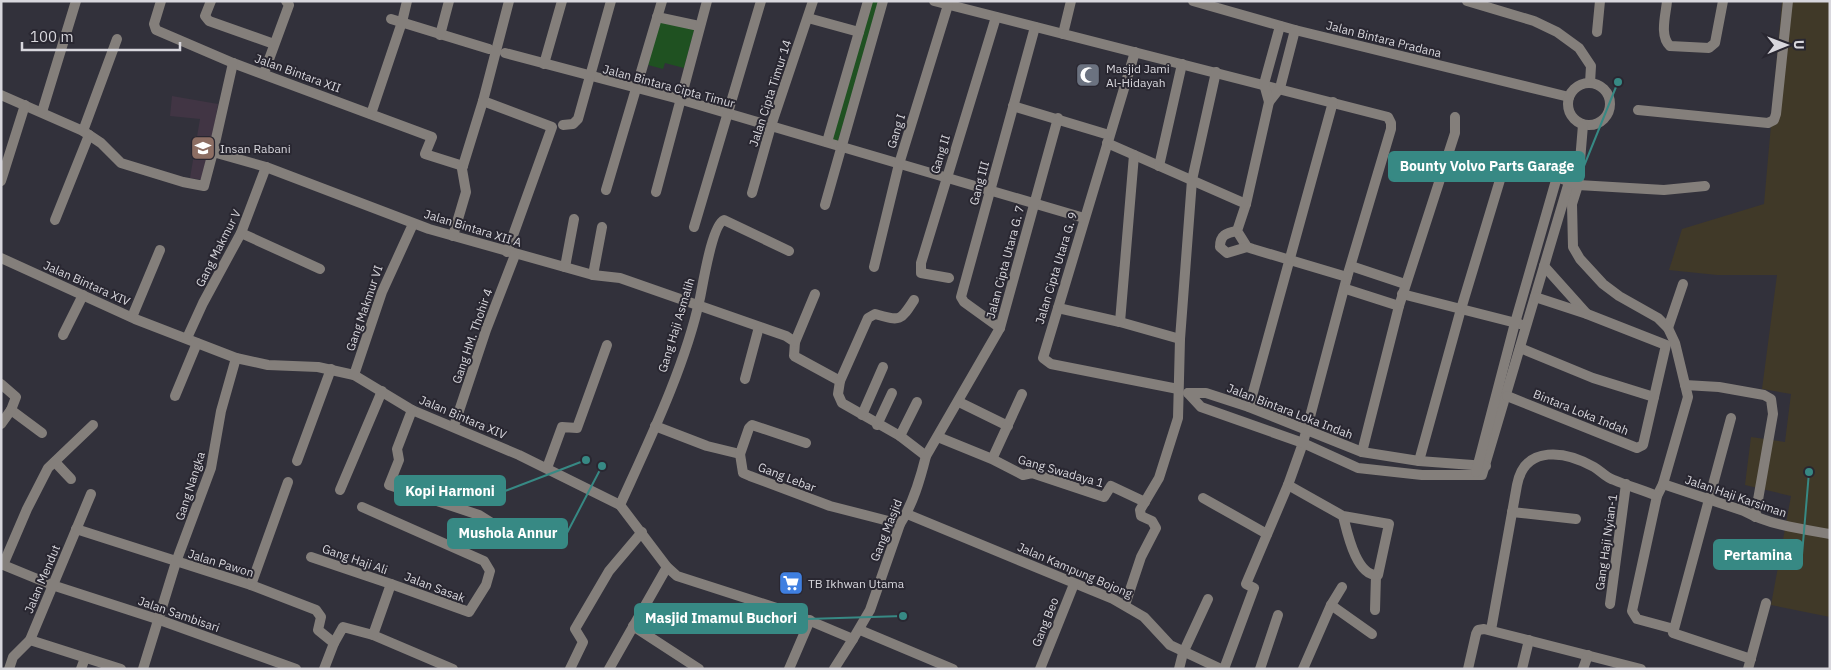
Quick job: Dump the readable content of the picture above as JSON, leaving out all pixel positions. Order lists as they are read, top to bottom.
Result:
{
  "streets": {
    "street": [
      "Jalan Bintara Pradana",
      "Jalan Bintara XII",
      "Jalan Bintara Cipta Timur",
      "Jalan Cipta Timur 14",
      "Gang I",
      "Gang II",
      "Gang III",
      "Jalan Bintara XII A",
      "Gang Makmur V",
      "Jalan Cipta Utara G. 7",
      "Jalan Cipta Utara G. 9",
      "Jalan Bintara XIV",
      "Gang Makmur VI",
      "Gang Haji Asmalih",
      "Gang HM. Thohir 4",
      "Jalan Bintara Loka Indah",
      "Bintara Loka Indah",
      "Gang Swadaya 1",
      "Gang Lebar",
      "Gang Nangka",
      "Jalan Haji Karsiman",
      "Gang Masjid",
      "Gang Haji Nyian-1",
      "Gang Haji Ali",
      "Jalan Pawon",
      "Jalan Kampung Bojong",
      "Jalan Mendut",
      "Jalan Sasak",
      "Jalan Sambisari",
      "Gang Beo"
    ]
  },
  "crossings": [
    ["Jalan Bintara Cipta Timur", "Jalan Cipta Timur 14"],
    ["Jalan Bintara Cipta Timur", "Gang I"],
    ["Jalan Bintara Cipta Timur", "Gang II"],
    ["Jalan Bintara Cipta Timur", "Gang III"],
    ["Jalan Bintara Cipta Timur", "Jalan Cipta Utara G. 7"],
    ["Jalan Bintara Cipta Timur", "Jalan Cipta Utara G. 9"],
    ["Gang III", "Jalan Cipta Utara G. 7"],
    ["Jalan Bintara XII A", "Gang Makmur V"],
    ["Jalan Bintara XII A", "Gang Makmur VI"],
    ["Jalan Bintara XII A", "Gang Haji Asmalih"],
    ["Jalan Bintara XII A", "Gang HM. Thohir 4"],
    ["Gang Makmur V", "Jalan Bintara XIV"],
    ["Jalan Cipta Utara G. 7", "Gang Swadaya 1"],
    ["Jalan Cipta Utara G. 7", "Gang Masjid"],
    ["Jalan Bintara XIV", "Gang Makmur VI"],
    ["Jalan Bintara XIV", "Gang Haji Asmalih"],
    ["Jalan Bintara XIV", "Gang HM. Thohir 4"],
    ["Jalan Bintara XIV", "Gang Nangka"],
    ["Jalan Bintara XIV", "Gang Masjid"],
    ["Gang Lebar", "Gang Masjid"],
    ["Gang Nangka", "Jalan Pawon"],
    ["Gang Nangka", "Jalan Sambisari"],
    ["Gang Masjid", "Jalan Kampung Bojong"],
    ["Gang Haji Ali", "Jalan Sasak"],
    ["Jalan Pawon", "Jalan Mendut"],
    ["Jalan Kampung Bojong", "Gang Beo"],
    ["Jalan Mendut", "Jalan Sambisari"]
  ],
  "places": {
    "mosque": ["Masjid Jami Al-Hidayah"],
    "other": [
      "Bounty Volvo Parts Garage",
      "Kopi Harmoni",
      "Mushola Annur",
      "Pertamina",
      "Masjid Imamul Buchori"
    ],
    "school or university": ["Insan Rabani"],
    "supermarket": ["TB Ikhwan Utama"]
  },
  "scale_bar": "100 m",
  "north": "right"
}
